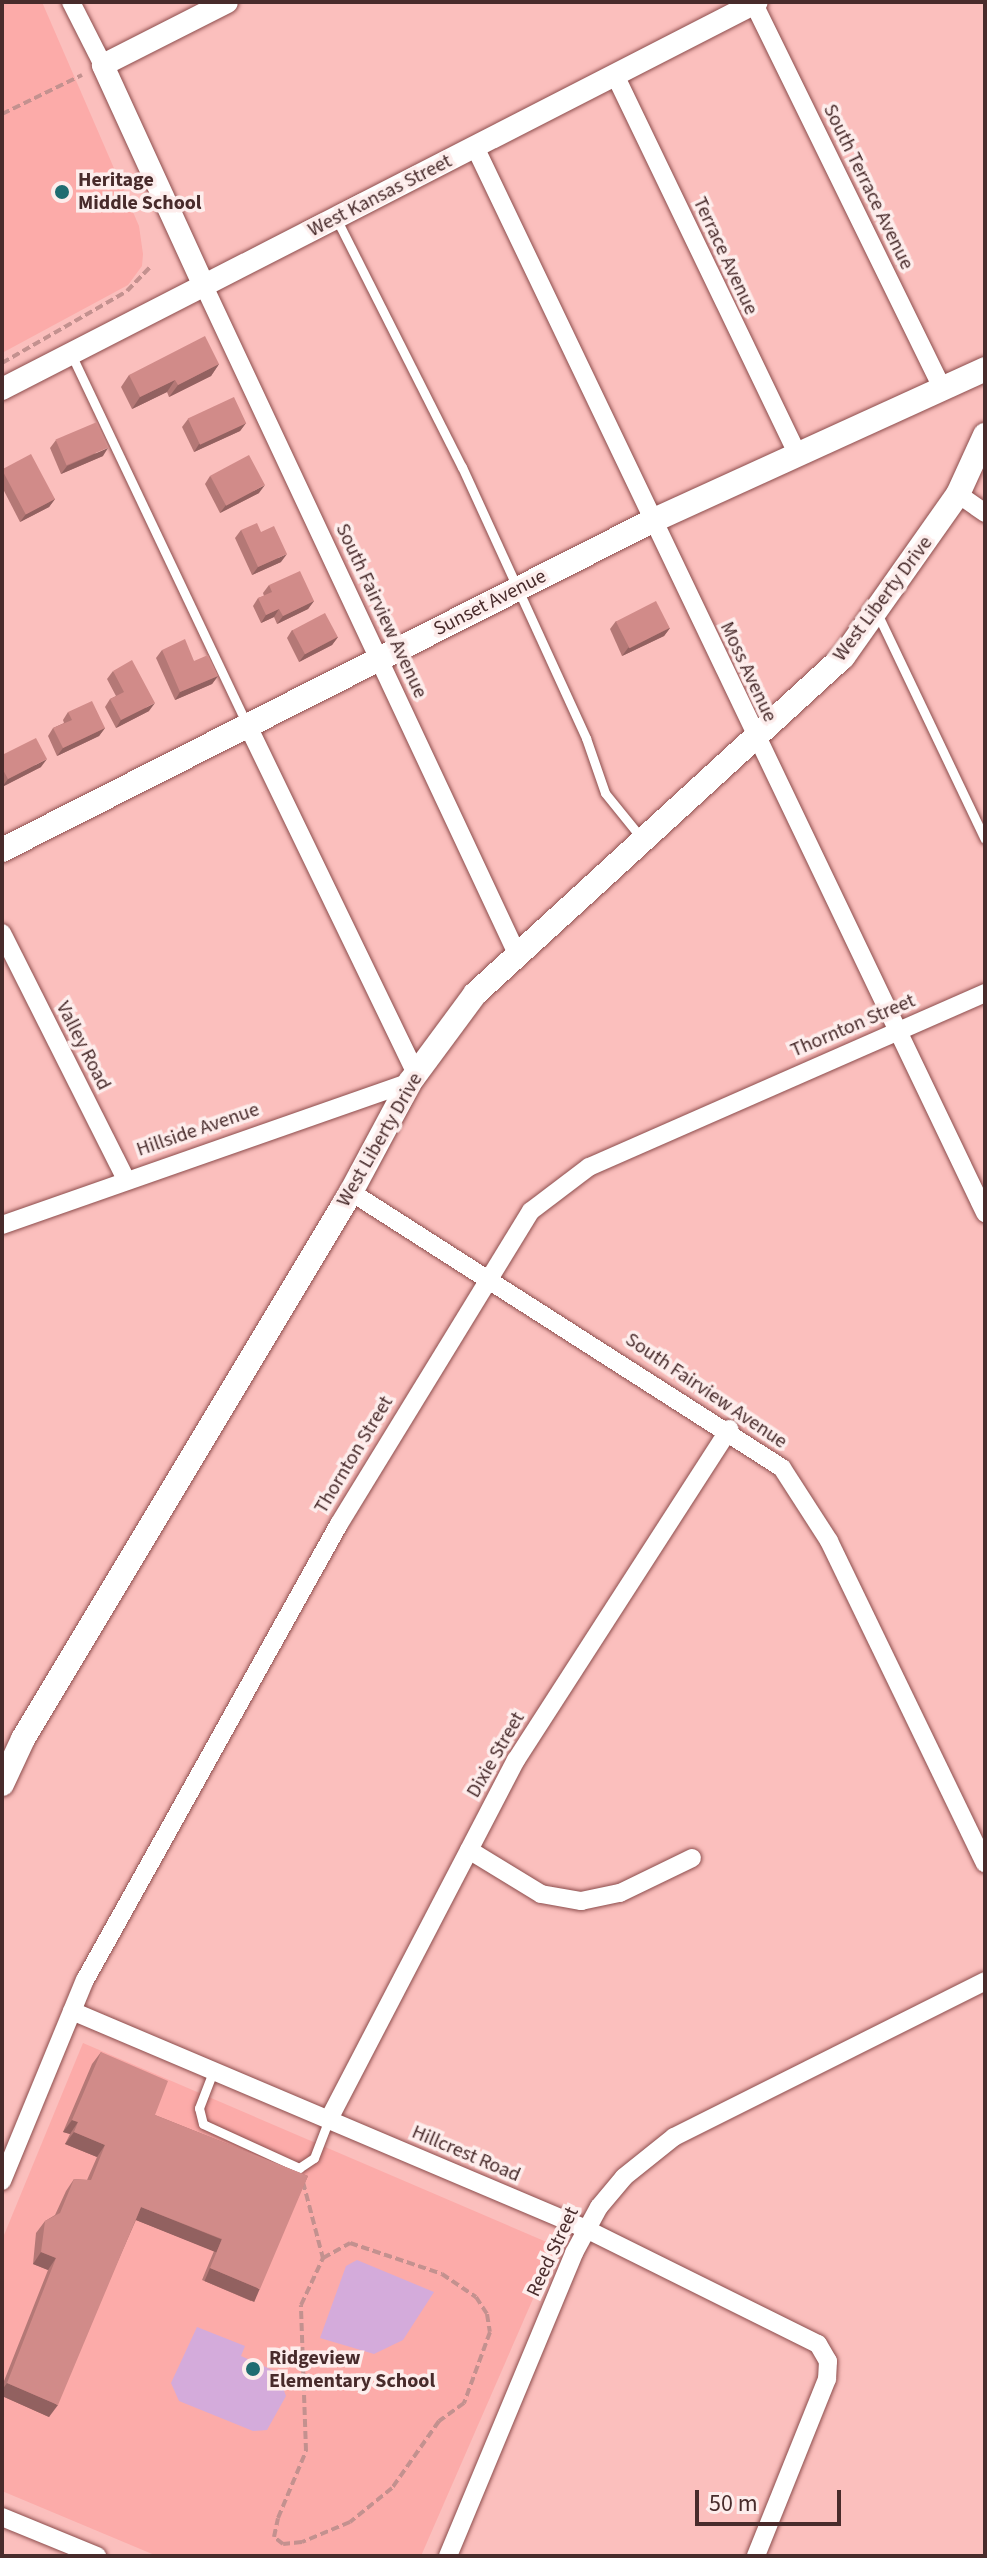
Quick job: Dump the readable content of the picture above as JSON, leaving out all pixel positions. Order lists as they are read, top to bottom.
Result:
{
  "streets": {
    "main road": ["West Liberty Drive", "Sunset Avenue"],
    "street": [
      "South Terrace Avenue",
      "West Kansas Street",
      "Terrace Avenue",
      "South Fairview Avenue",
      "Moss Avenue",
      "Thornton Street",
      "Valley Road",
      "Hillside Avenue",
      "Dixie Street",
      "Hillcrest Road",
      "Reed Street"
    ]
  },
  "crossings": [
    ["South Terrace Avenue", "West Kansas Street"],
    ["South Terrace Avenue", "Sunset Avenue"],
    ["West Kansas Street", "Terrace Avenue"],
    ["West Kansas Street", "South Fairview Avenue"],
    ["West Kansas Street", "Moss Avenue"],
    ["Terrace Avenue", "Sunset Avenue"],
    ["West Liberty Drive", "South Fairview Avenue"],
    ["West Liberty Drive", "Moss Avenue"],
    ["West Liberty Drive", "Hillside Avenue"],
    ["Sunset Avenue", "South Fairview Avenue"],
    ["Sunset Avenue", "Moss Avenue"],
    ["South Fairview Avenue", "Thornton Street"],
    ["South Fairview Avenue", "Dixie Street"],
    ["Moss Avenue", "Thornton Street"],
    ["Thornton Street", "Hillcrest Road"],
    ["Valley Road", "Hillside Avenue"],
    ["Dixie Street", "Hillcrest Road"],
    ["Hillcrest Road", "Reed Street"]
  ],
  "places": ["Heritage Middle School", "Ridgeview Elementary School"],
  "scale_bar": "50 m"
}
